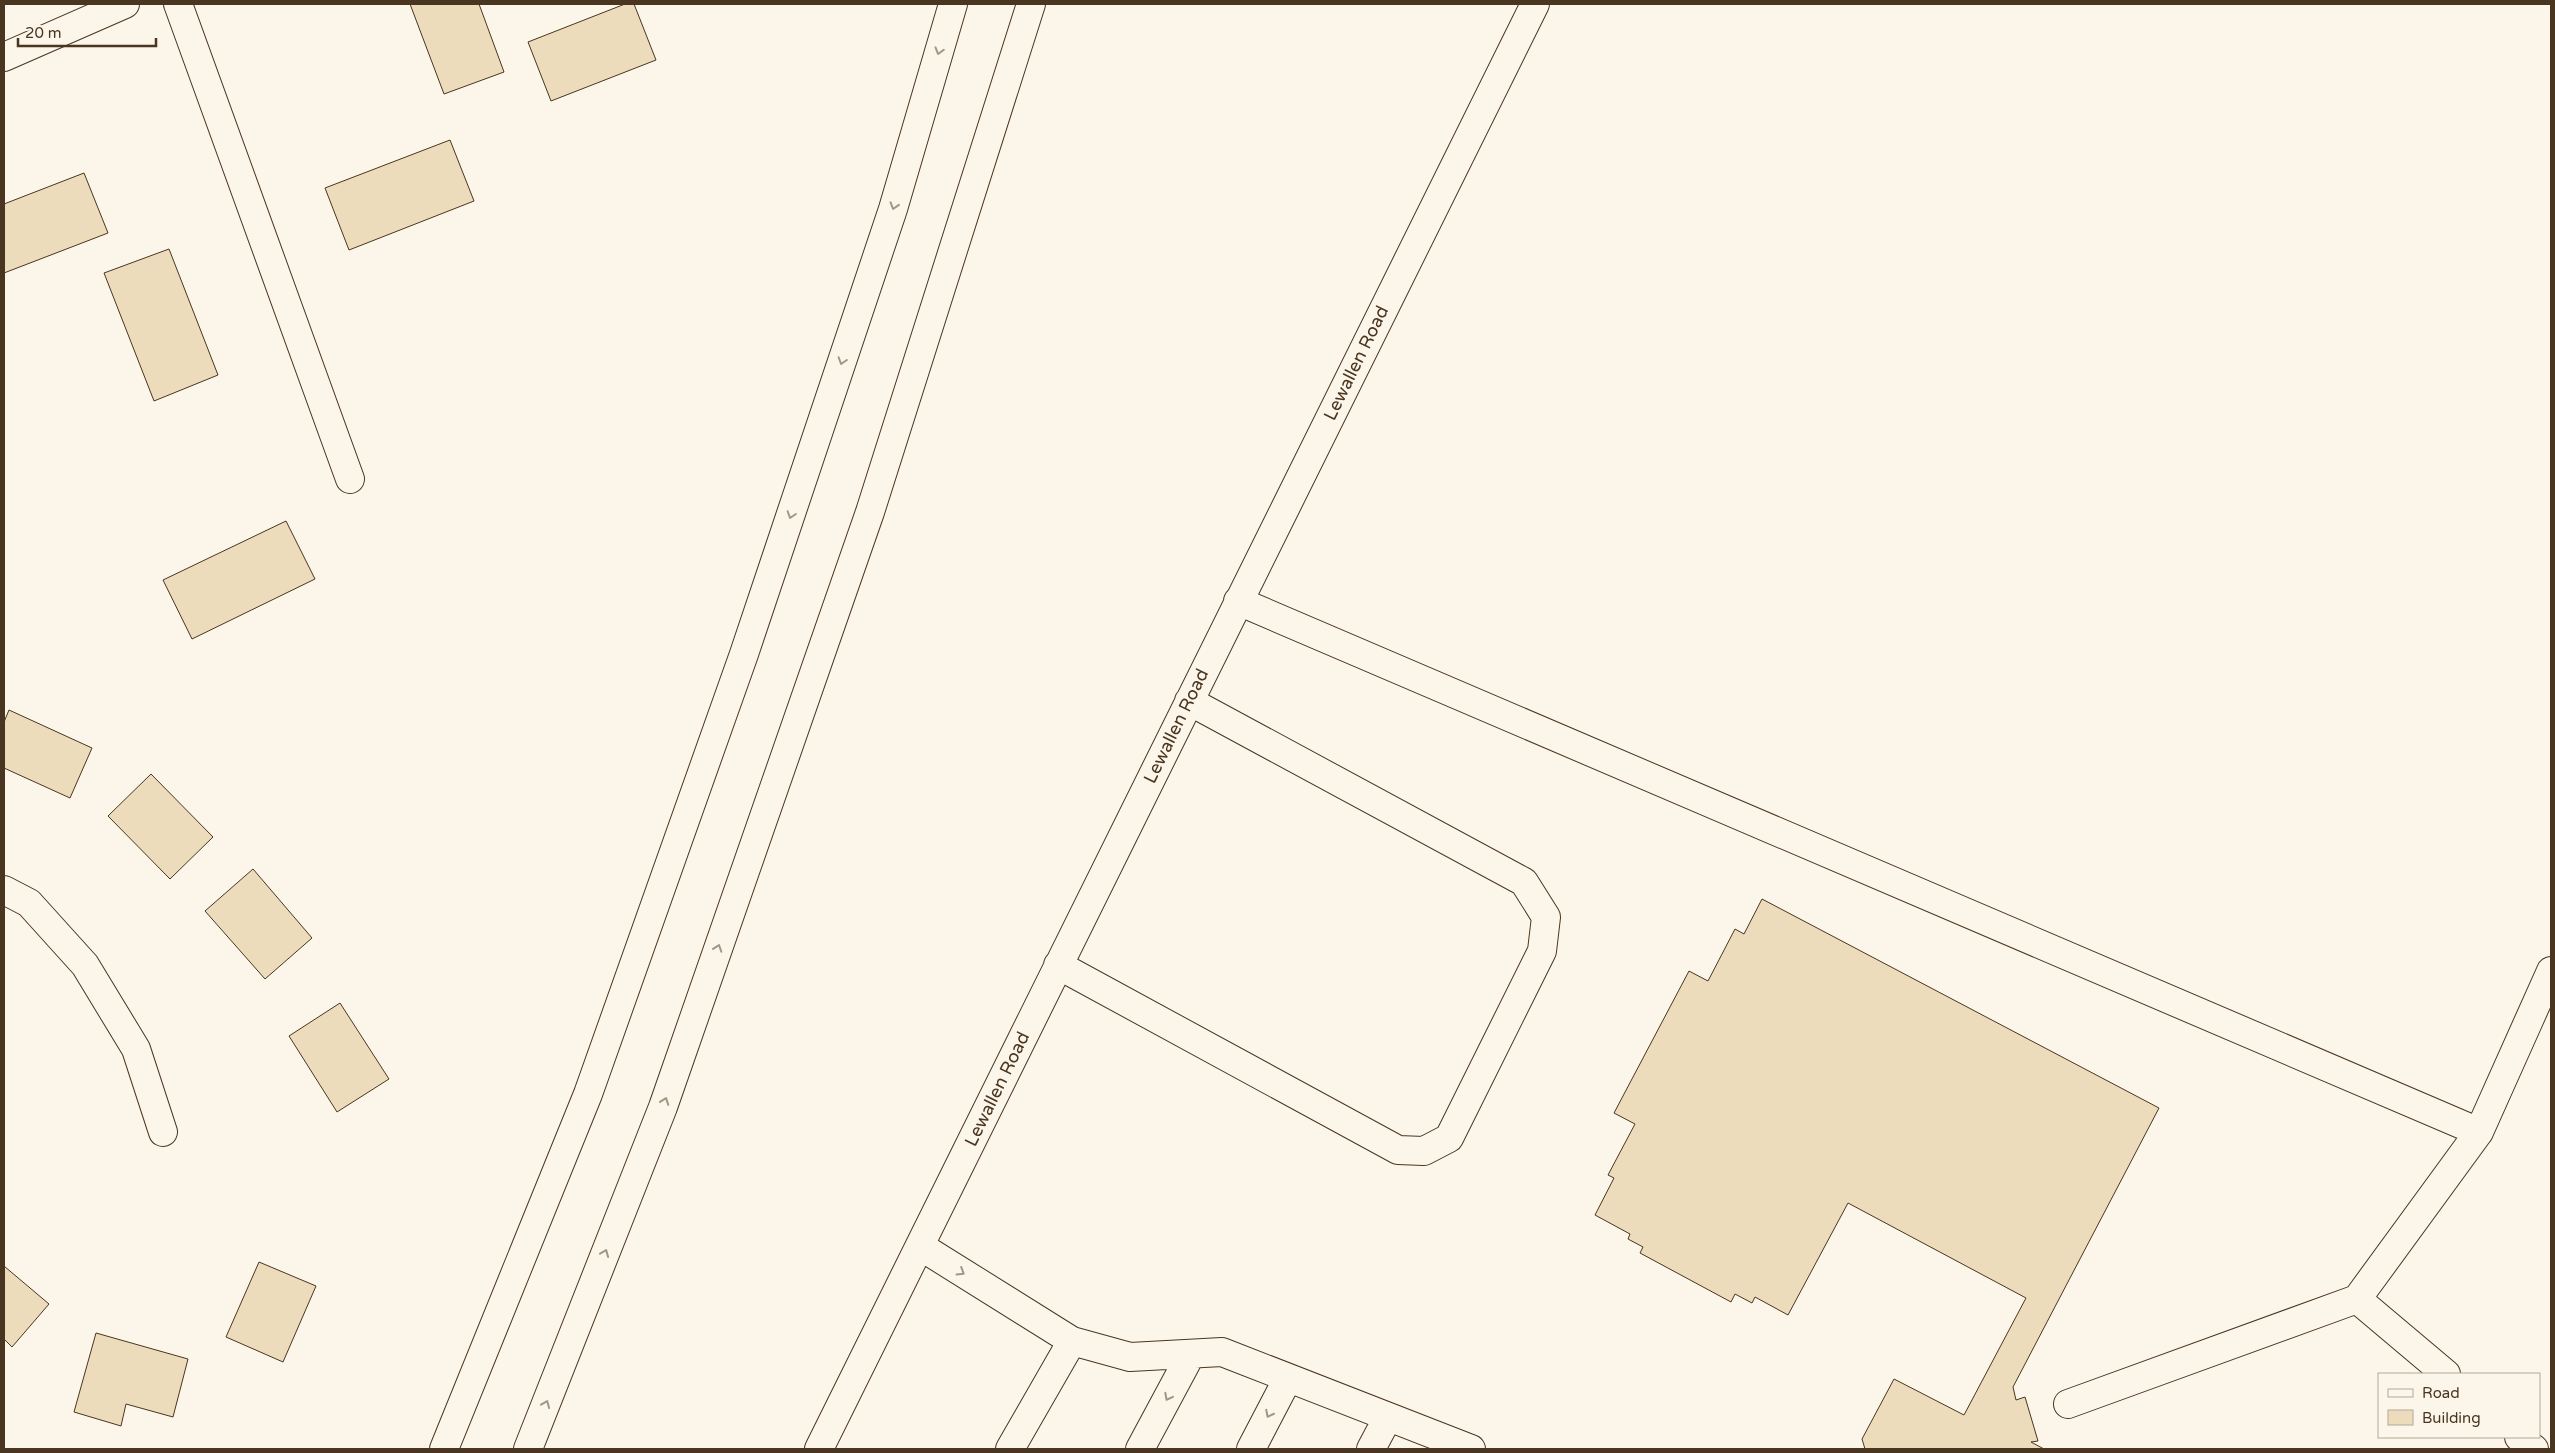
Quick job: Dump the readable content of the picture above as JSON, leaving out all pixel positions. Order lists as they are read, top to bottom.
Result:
{
  "streets": {
    "main road": ["Lewallen Road"]
  },
  "legend": ["Road", "Building"],
  "scale_bar": "20 m"
}
